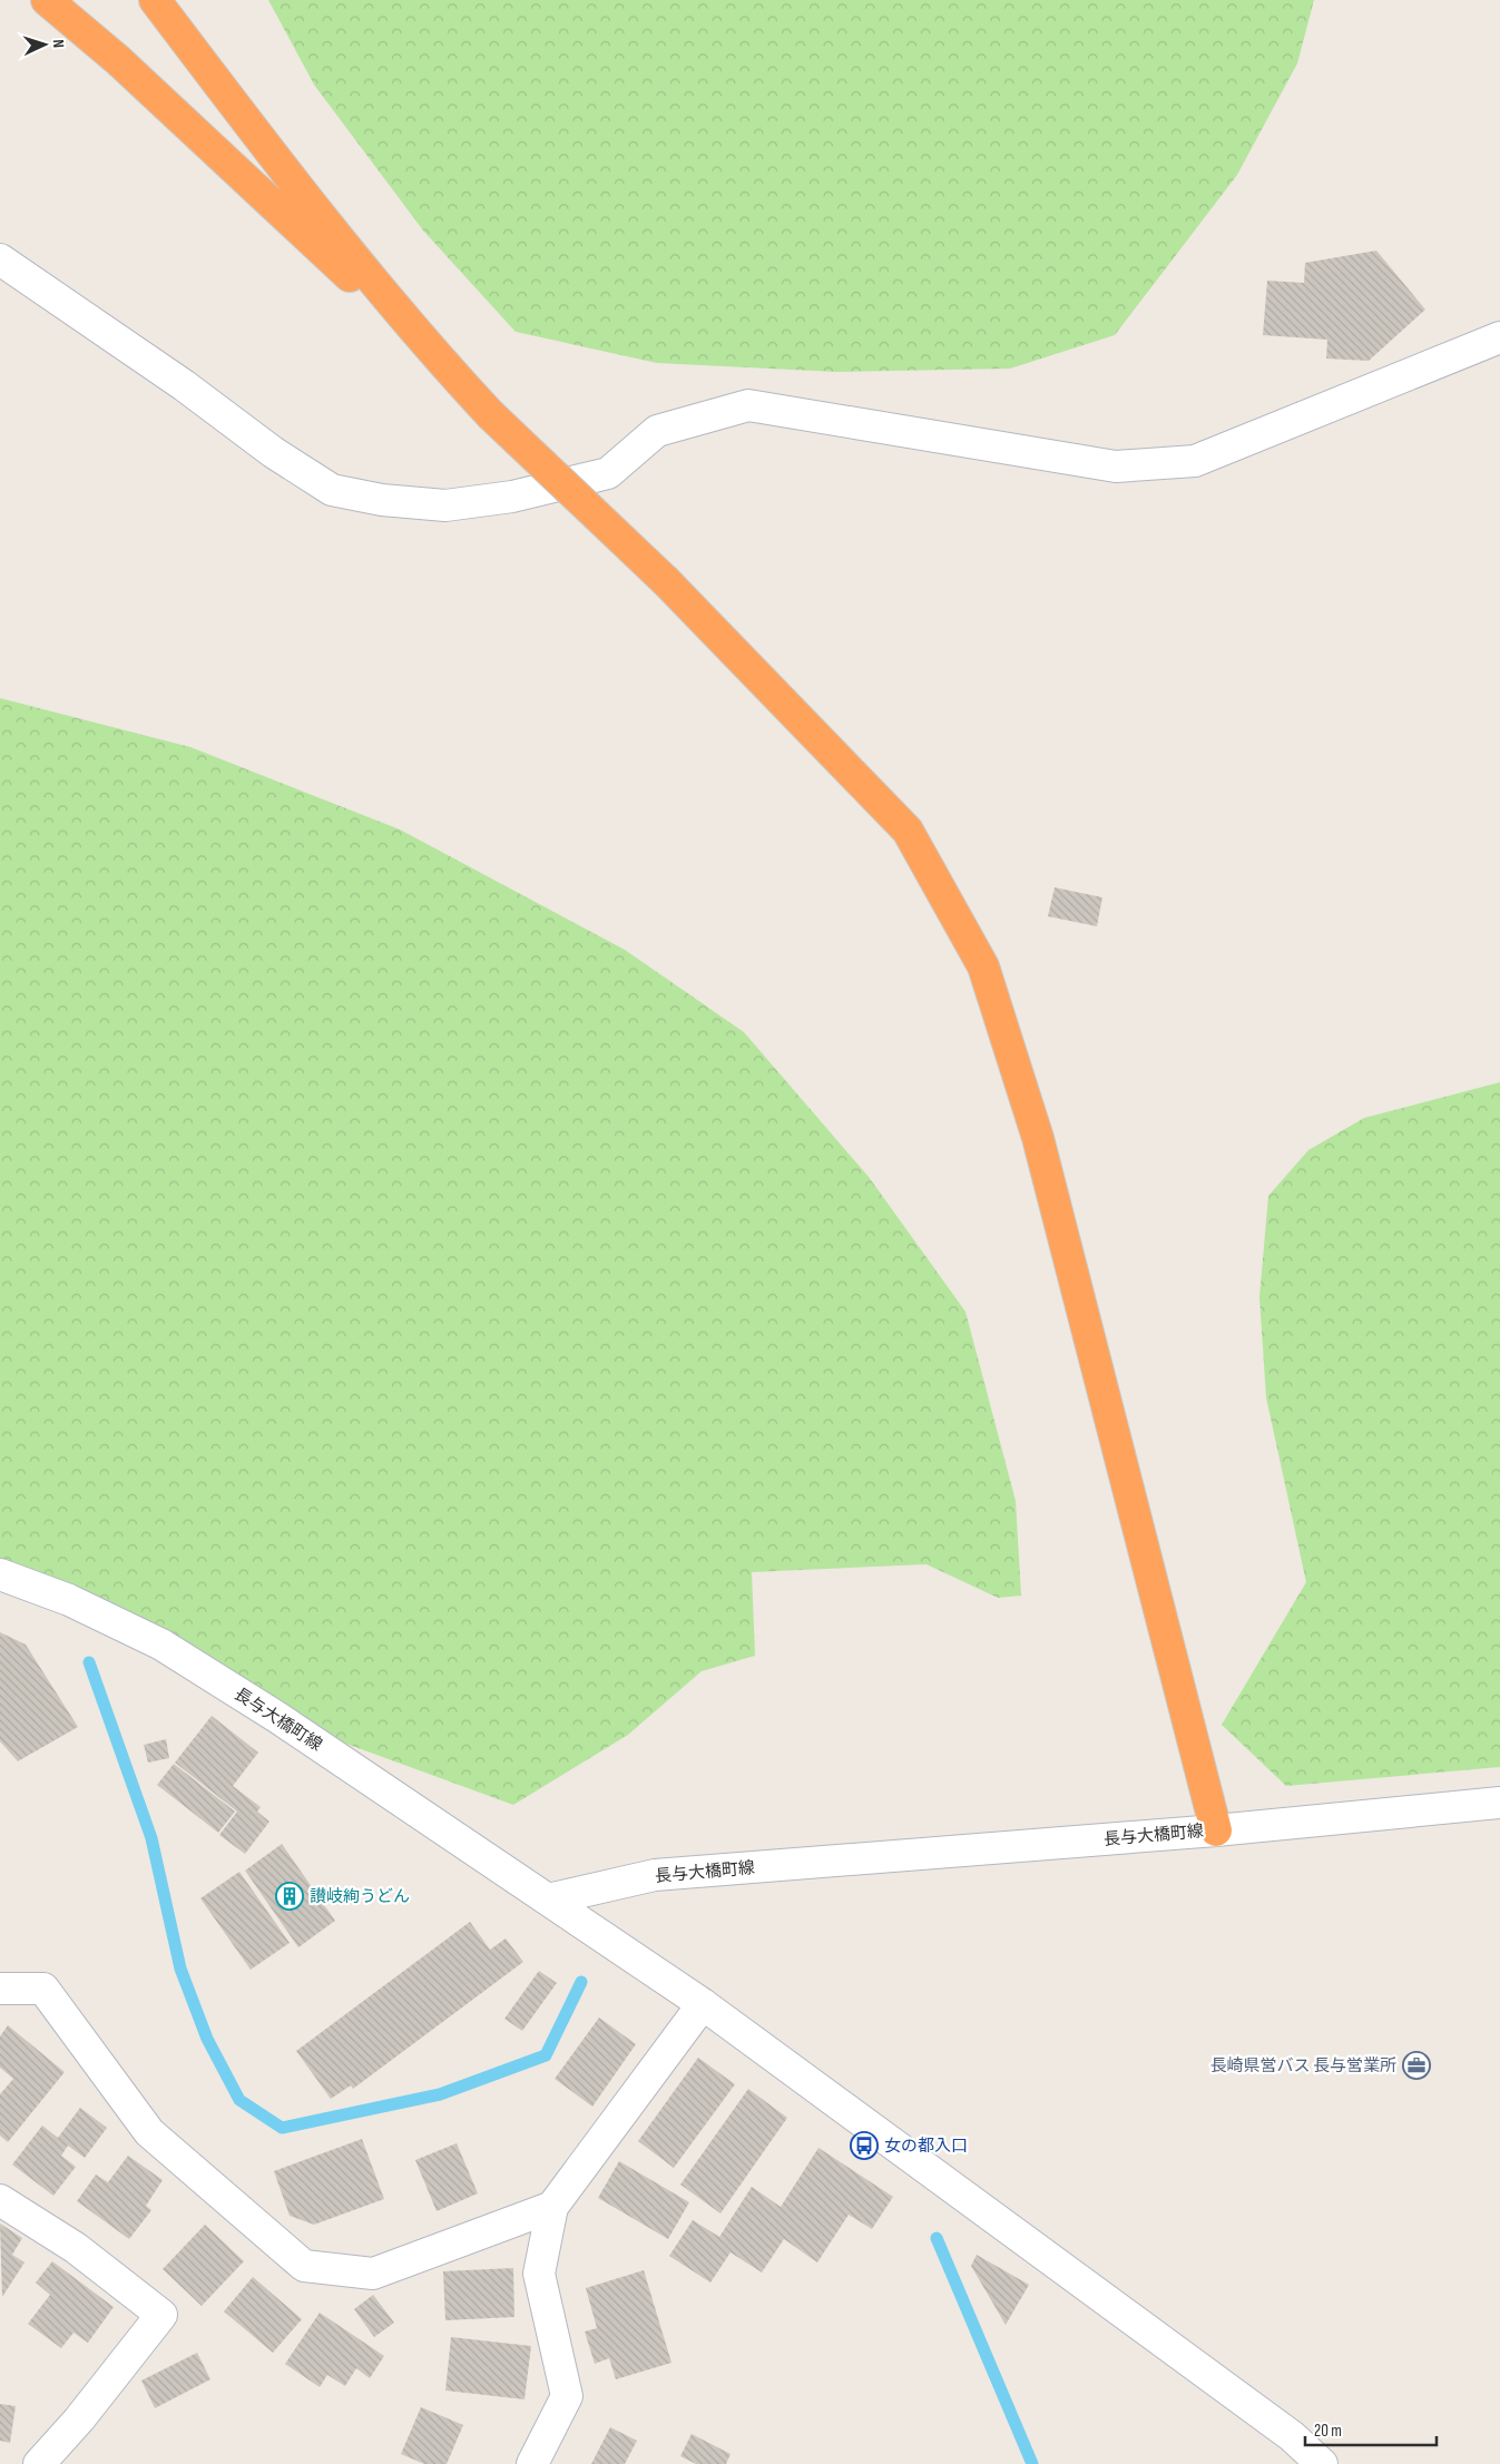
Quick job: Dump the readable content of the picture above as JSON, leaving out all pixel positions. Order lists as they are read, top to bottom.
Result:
{
  "streets": {
    "street": ["長与大橋町線"]
  },
  "places": {
    "building": ["讃岐絢うどん"],
    "office": ["長崎県営バス 長与営業所"],
    "bus stop": ["女の都入口"]
  },
  "scale_bar": "20 m",
  "north": "right"
}
